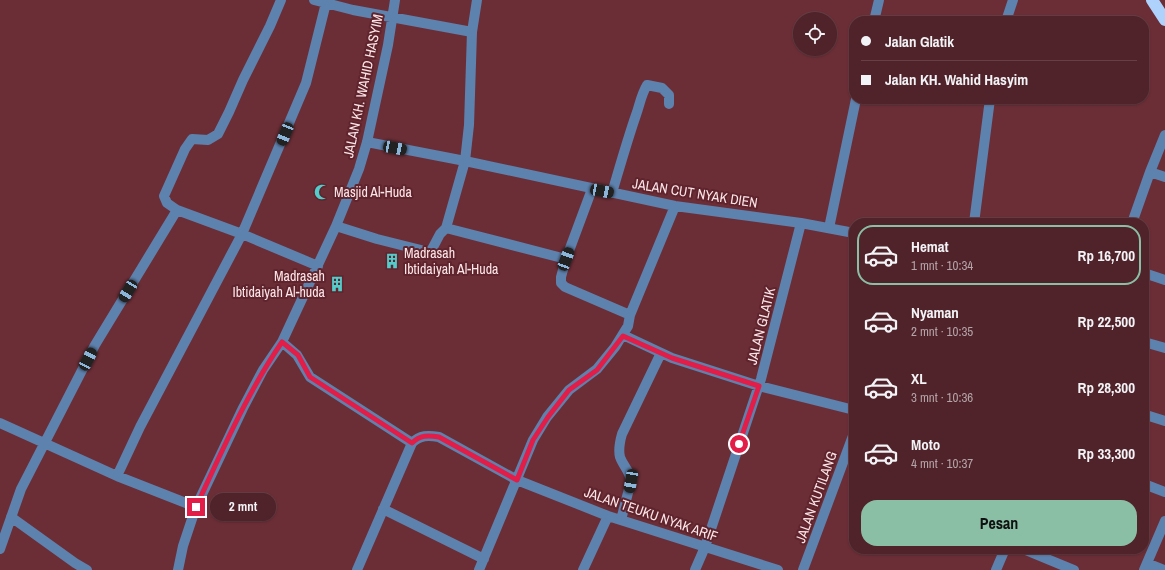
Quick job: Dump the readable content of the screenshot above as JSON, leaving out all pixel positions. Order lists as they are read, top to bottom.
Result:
{
  "streets": {
    "street": [
      "JALAN KH. WAHID HASYIM",
      "JALAN CUT NYAK DIEN",
      "JALAN GLATIK",
      "JALAN KUTILANG",
      "JALAN TEUKU NYAK ARIF"
    ]
  },
  "crossings": [
    ["JALAN KH. WAHID HASYIM", "JALAN CUT NYAK DIEN"],
    ["JALAN CUT NYAK DIEN", "JALAN GLATIK"],
    ["JALAN GLATIK", "JALAN TEUKU NYAK ARIF"]
  ],
  "places": {
    "mosque": ["Masjid Al-Huda"],
    "building": ["Madrasah Ibtidaiyah Al-Huda", "Madrasah Ibtidaiyah Al-huda"]
  },
  "page": {
    "banner": ["Jalan Glatik", "Jalan KH. Wahid Hasyim"],
    "list": [
      {
        "name": "Hemat",
        "note": "1 mnt · 10:34",
        "value": "Rp 16,700"
      },
      {
        "name": "Nyaman",
        "note": "2 mnt · 10:35",
        "value": "Rp 22,500"
      },
      {
        "name": "XL",
        "note": "3 mnt · 10:36",
        "value": "Rp 28,300"
      },
      {
        "name": "Moto",
        "note": "4 mnt · 10:37",
        "value": "Rp 33,300"
      }
    ],
    "buttons": "Pesan",
    "bubble": "2 mnt"
  }
}
